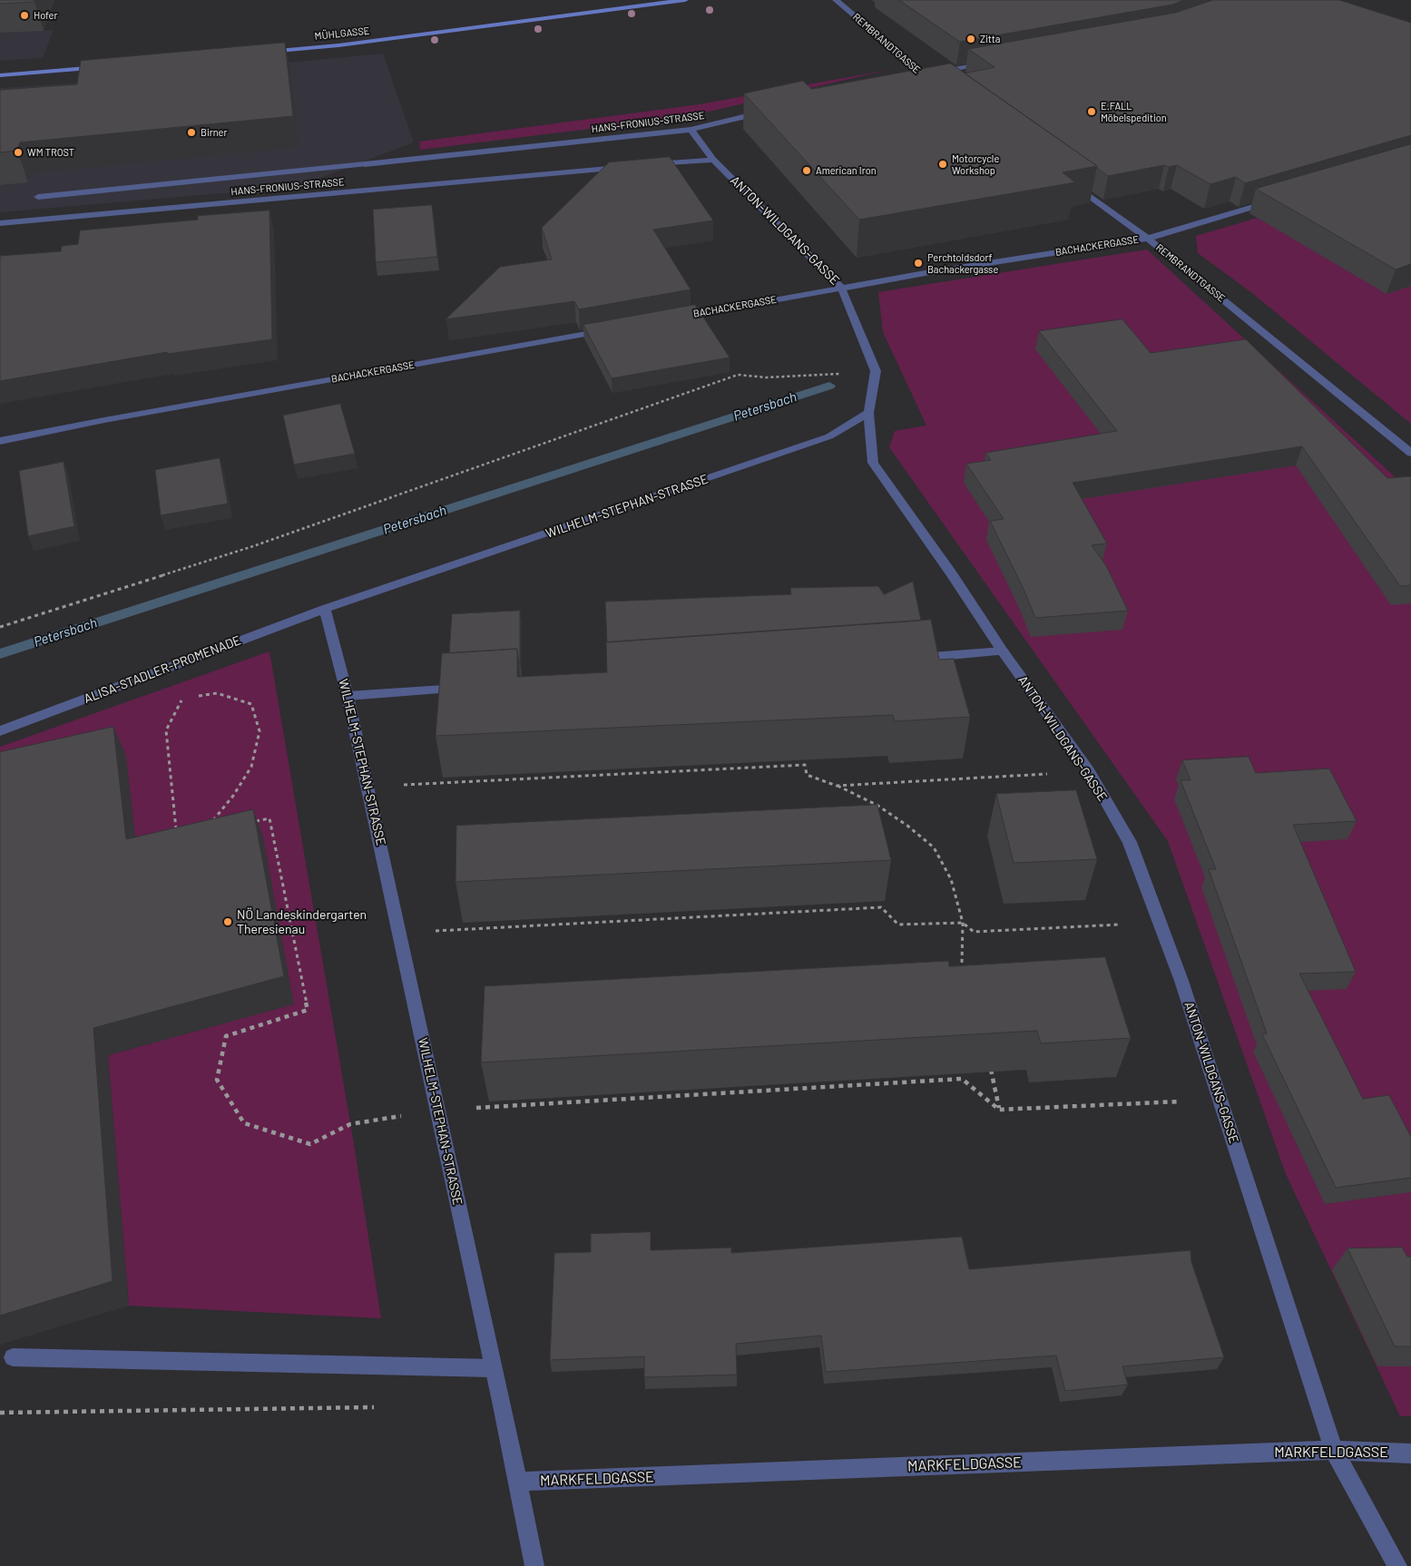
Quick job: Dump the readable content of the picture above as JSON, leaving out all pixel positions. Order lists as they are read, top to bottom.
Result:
{
  "streets": {
    "street": [
      "MÜHLGASSE",
      "REMBRANDTGASSE",
      "HANS-FRONIUS-STRASSE",
      "ANTON-WILDGANS-GASSE",
      "BACHACKERGASSE",
      "WILHELM-STEPHAN-STRASSE",
      "ALISA-STADLER-PROMENADE",
      "MARKFELDGASSE"
    ]
  },
  "crossings": [
    ["REMBRANDTGASSE", "BACHACKERGASSE"],
    ["HANS-FRONIUS-STRASSE", "ANTON-WILDGANS-GASSE"],
    ["ANTON-WILDGANS-GASSE", "BACHACKERGASSE"],
    ["ANTON-WILDGANS-GASSE", "WILHELM-STEPHAN-STRASSE"],
    ["ANTON-WILDGANS-GASSE", "MARKFELDGASSE"],
    ["WILHELM-STEPHAN-STRASSE", "ALISA-STADLER-PROMENADE"],
    ["WILHELM-STEPHAN-STRASSE", "MARKFELDGASSE"]
  ],
  "water": ["Petersbach"],
  "places": [
    "Hofer",
    "Zitta",
    "E.FALL Möbelspedition",
    "Birner",
    "WM TROST",
    "Motorcycle Workshop",
    "American Iron",
    "Perchtoldsdorf Bachackergasse",
    "NÖ Landeskindergarten Theresienau"
  ]
}
